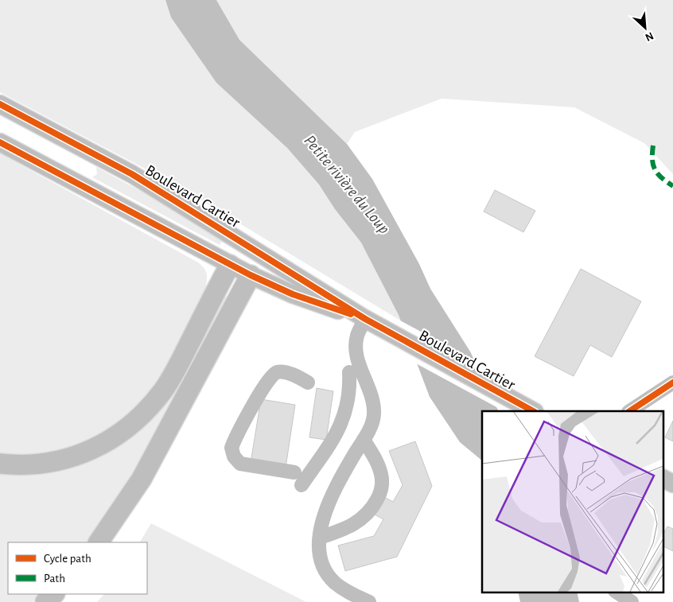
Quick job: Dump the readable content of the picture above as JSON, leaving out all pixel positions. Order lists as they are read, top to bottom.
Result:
{
  "streets": {
    "main road": ["Boulevard Cartier"]
  },
  "water": ["Petite rivière du Loup"],
  "legend": ["Cycle path", "Path"],
  "north": "bottom right"
}
